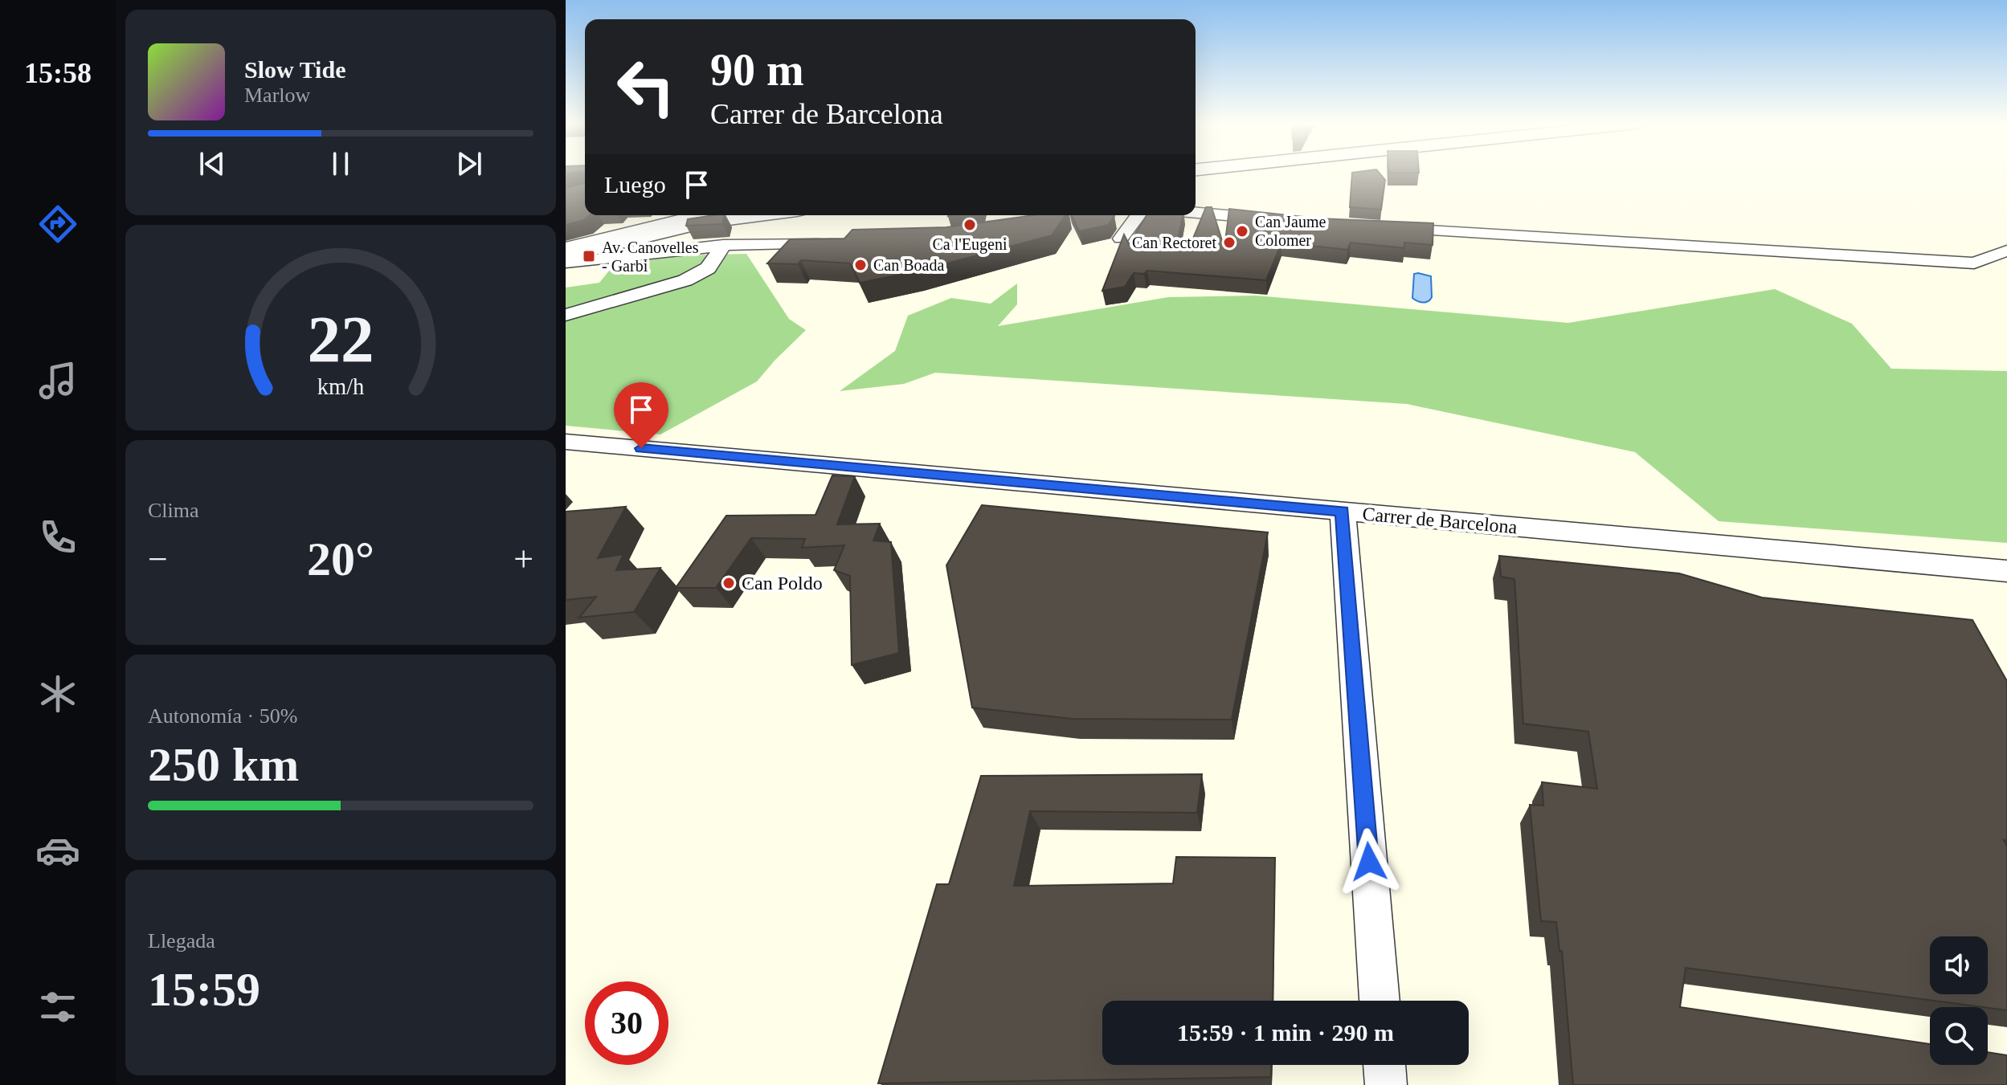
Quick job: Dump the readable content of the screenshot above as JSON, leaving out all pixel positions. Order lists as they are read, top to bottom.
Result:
{
  "streets": {
    "street": ["Carrer de Barcelona"]
  },
  "places": {
    "other": [
      "Ca l'Eugeni",
      "Can Jaume Colomer",
      "Can Rectoret",
      "Can Boada",
      "Can Poldo"
    ],
    "transit": ["Av. Canovelles - Garbi"]
  },
  "page": {
    "tabs": "15:58",
    "turn": ["90 m", "Carrer de Barcelona"],
    "song": ["Slow Tide", "Marlow"],
    "then": "Luego",
    "tile": [
      "Clima",
      ["Autonomía · 50%", "250 km"],
      ["Llegada", "15:59"]
    ],
    "heat": ["−", "20°", "+"],
    "limit": "30",
    "trip": "15:59 · 1 min · 290 m",
    "gauge": ["22", "km/h"]
  }
}
